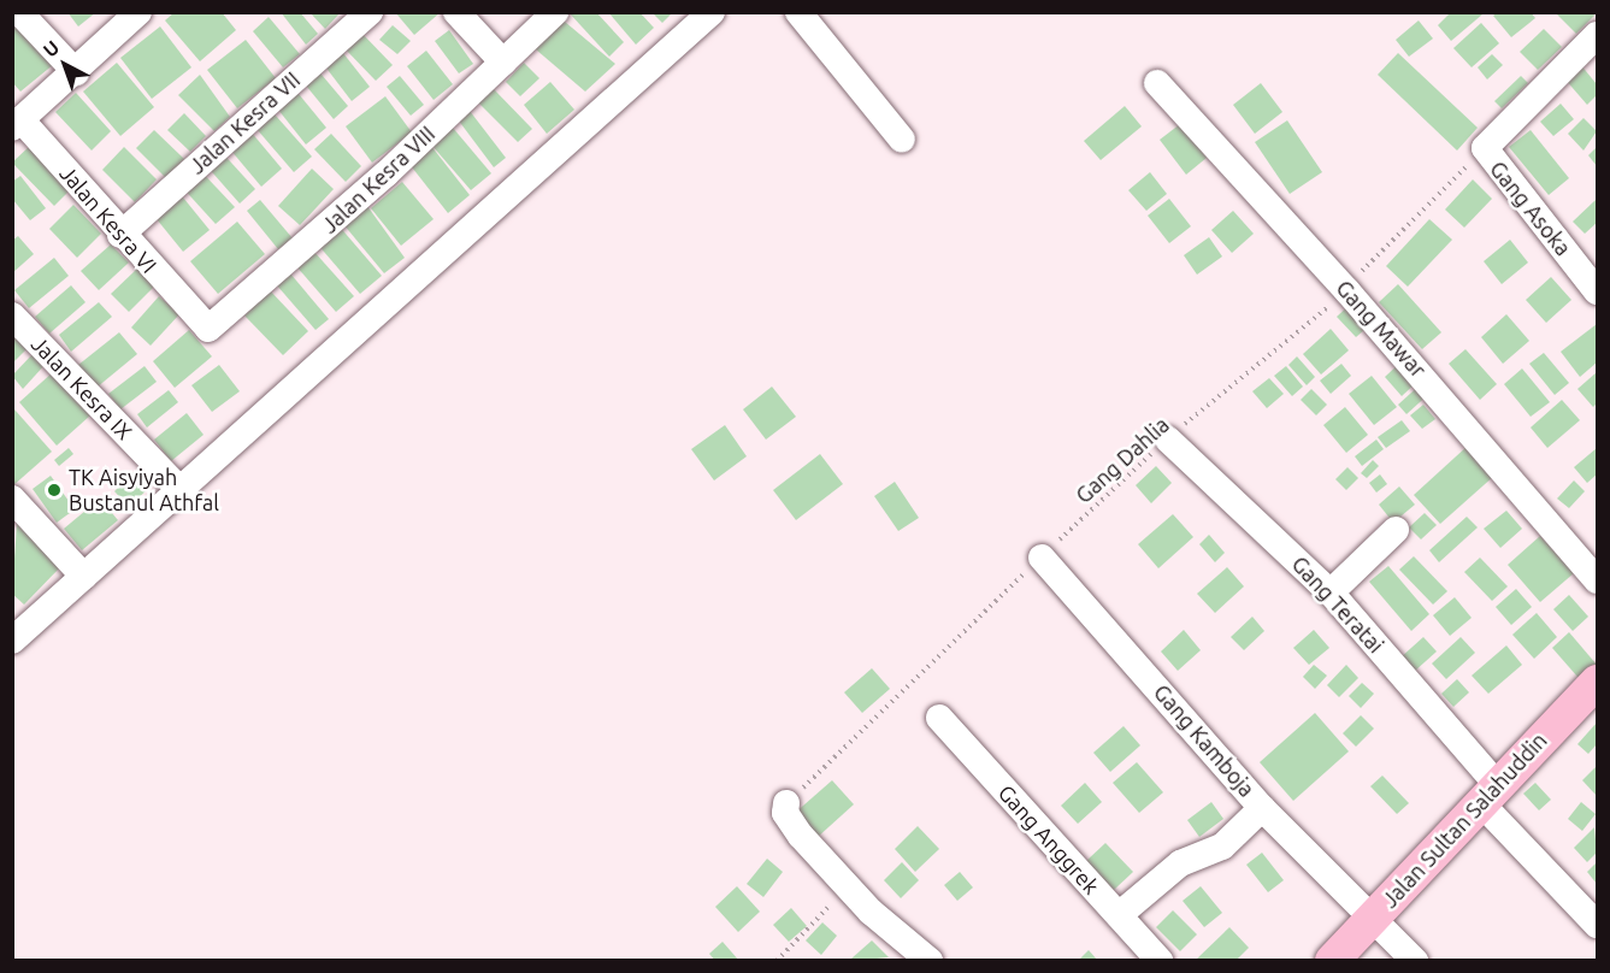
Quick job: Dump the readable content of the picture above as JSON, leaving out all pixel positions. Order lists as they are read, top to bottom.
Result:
{
  "streets": {
    "main road": ["Jalan Sultan Salahuddin"],
    "street": [
      "Jalan Kesra VII",
      "Jalan Kesra VIII",
      "Gang Asoka",
      "Jalan Kesra VI",
      "Gang Mawar",
      "Jalan Kesra IX",
      "Gang Teratai",
      "Gang Kamboja",
      "Gang Anggrek"
    ],
    "path": ["Gang Dahlia"]
  },
  "crossings": [
    ["Jalan Kesra VII", "Jalan Kesra VI"],
    ["Jalan Kesra VIII", "Jalan Kesra VI"],
    ["Gang Asoka", "Gang Dahlia"],
    ["Gang Mawar", "Gang Dahlia"],
    ["Gang Dahlia", "Gang Teratai"],
    ["Gang Dahlia", "Gang Kamboja"],
    ["Gang Teratai", "Jalan Sultan Salahuddin"],
    ["Gang Kamboja", "Jalan Sultan Salahuddin"]
  ],
  "places": ["TK Aisyiyah Bustanul Athfal"],
  "north": "top left"
}
